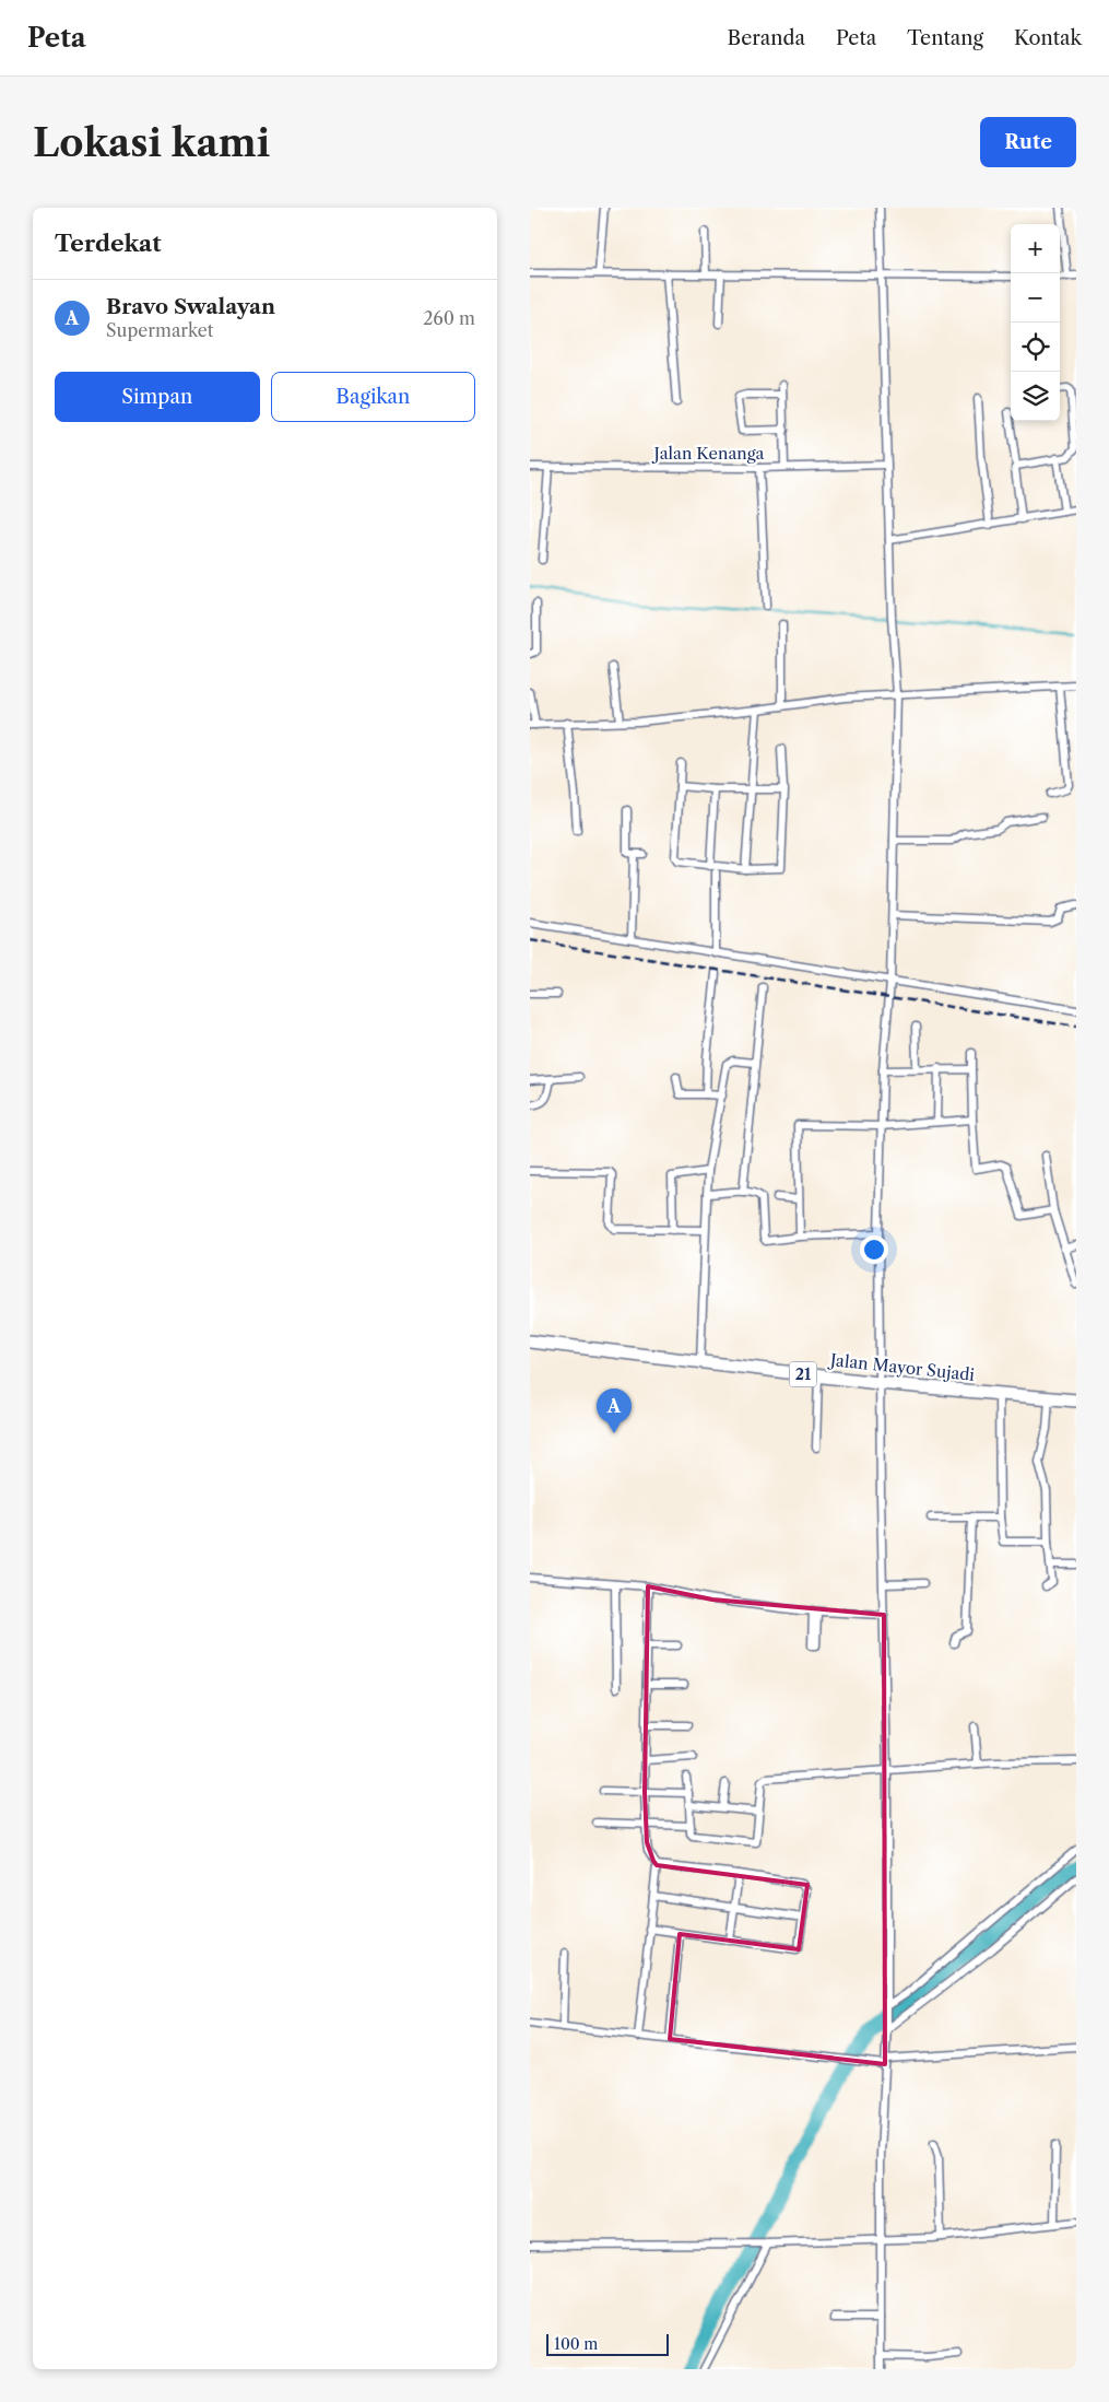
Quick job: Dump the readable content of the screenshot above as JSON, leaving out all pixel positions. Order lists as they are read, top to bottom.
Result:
{
  "streets": {
    "highway": ["Jalan Mayor Sujadi", "21"],
    "street": ["Jalan Kenanga"]
  },
  "scale_bar": "100 m",
  "page": {
    "header": "Peta",
    "nav": [
      "Beranda",
      "Peta",
      "Tentang",
      "Kontak"
    ],
    "buttons": [
      "Rute",
      ["Simpan", "Bagikan"]
    ],
    "title": "Lokasi kami",
    "heading": "Terdekat",
    "map_buttons": ["+", "−"],
    "list": [
      {
        "mark": "A",
        "name": "Bravo Swalayan",
        "note": "Supermarket",
        "value": "260 m"
      }
    ],
    "pins": "A",
    "scale": "100 m"
  }
}
